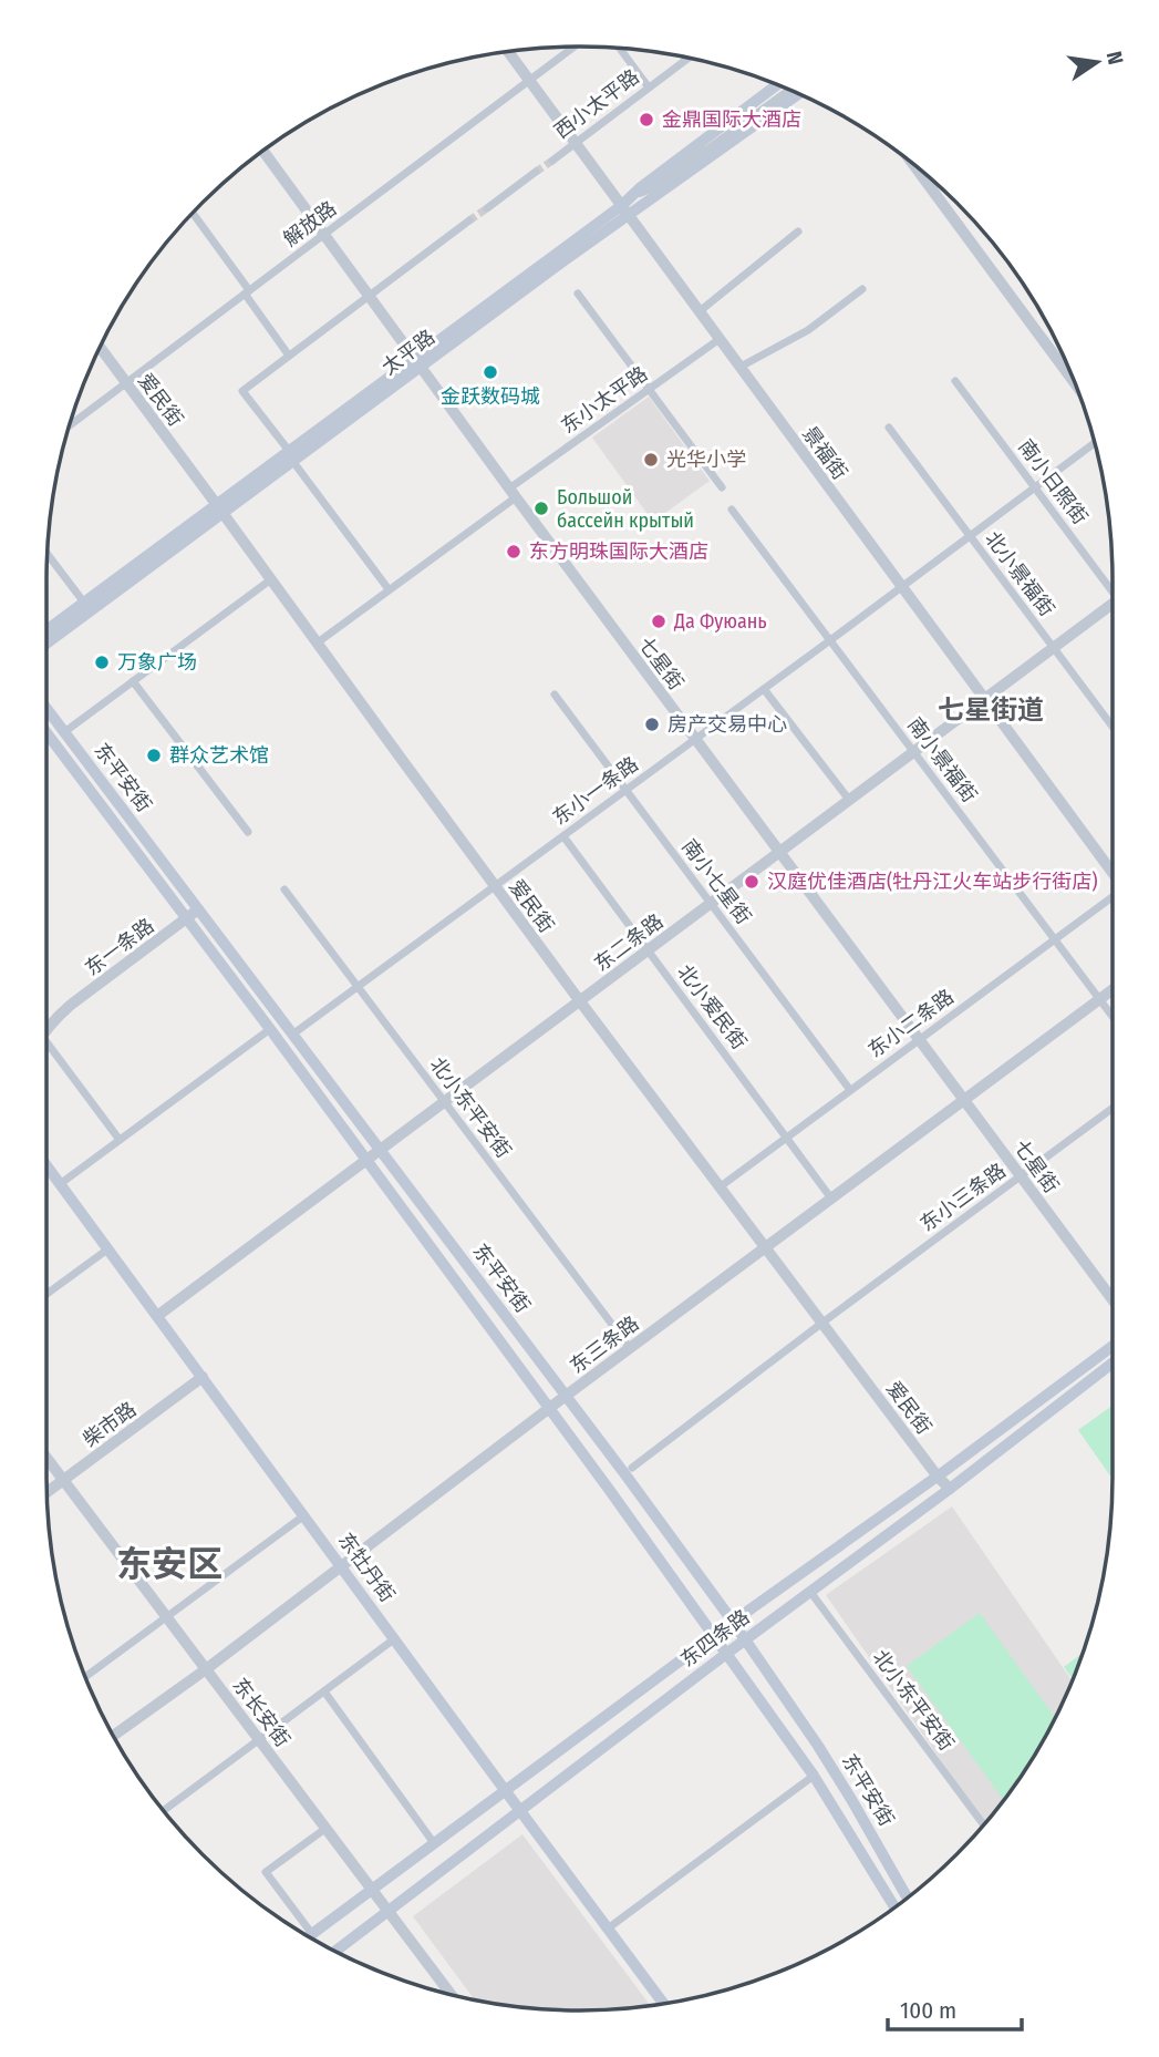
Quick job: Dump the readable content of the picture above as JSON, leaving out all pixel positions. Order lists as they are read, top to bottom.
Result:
{
  "streets": {
    "main road": [
      "太平路",
      "东平安街",
      "东牡丹街",
      "东四条路"
    ],
    "street": [
      "西小太平路",
      "解放路",
      "爱民街",
      "东小太平路",
      "景福街",
      "南小日照街",
      "北小景福街",
      "七星街",
      "南小景福街",
      "东小一条路",
      "南小七星街",
      "东二条路",
      "东一条路",
      "北小爱民街",
      "东小二条路",
      "北小东平安街",
      "东小三条路",
      "东三条路",
      "柴市路",
      "东长安街"
    ]
  },
  "crossings": [
    ["西小太平路", "景福街"],
    ["解放路", "爱民街"],
    ["解放路", "景福街"],
    ["解放路", "七星街"],
    ["太平路", "爱民街"],
    ["太平路", "景福街"],
    ["太平路", "七星街"],
    ["爱民街", "东小太平路"],
    ["爱民街", "东小一条路"],
    ["爱民街", "东二条路"],
    ["爱民街", "东小二条路"],
    ["爱民街", "东小三条路"],
    ["爱民街", "东三条路"],
    ["爱民街", "东四条路"],
    ["东小太平路", "景福街"],
    ["东小太平路", "七星街"],
    ["景福街", "东小一条路"],
    ["景福街", "东二条路"],
    ["南小日照街", "东小一条路"],
    ["北小景福街", "东小一条路"],
    ["北小景福街", "东二条路"],
    ["七星街", "东小一条路"],
    ["七星街", "东二条路"],
    ["七星街", "东小二条路"],
    ["七星街", "东小三条路"],
    ["七星街", "东三条路"],
    ["南小景福街", "东小一条路"],
    ["南小景福街", "东二条路"],
    ["南小景福街", "东小二条路"],
    ["南小景福街", "东三条路"],
    ["东平安街", "东小一条路"],
    ["东平安街", "东二条路"],
    ["东平安街", "东一条路"],
    ["东平安街", "东三条路"],
    ["东平安街", "东四条路"],
    ["东小一条路", "南小七星街"],
    ["东小一条路", "北小爱民街"],
    ["东小一条路", "北小东平安街"],
    ["南小七星街", "东二条路"],
    ["南小七星街", "东小二条路"],
    ["东二条路", "北小爱民街"],
    ["东二条路", "北小东平安街"],
    ["东二条路", "东牡丹街"],
    ["北小爱民街", "东小二条路"],
    ["北小爱民街", "东三条路"],
    ["北小东平安街", "东三条路"],
    ["北小东平安街", "东四条路"],
    ["东三条路", "东牡丹街"],
    ["东三条路", "东长安街"],
    ["柴市路", "东牡丹街"],
    ["柴市路", "东长安街"],
    ["东牡丹街", "东四条路"],
    ["东四条路", "东长安街"]
  ],
  "districts": ["七星街道", "东安区"],
  "places": [
    "金鼎国际大酒店",
    "金跃数码城",
    "光华小学",
    "Большой бассейн крытый",
    "东方明珠国际大酒店",
    "Да Фуюань",
    "万象广场",
    "房产交易中心",
    "群众艺术馆",
    "汉庭优佳酒店(牡丹江火车站步行街店)"
  ],
  "scale_bar": "100 m",
  "north": "right"
}
